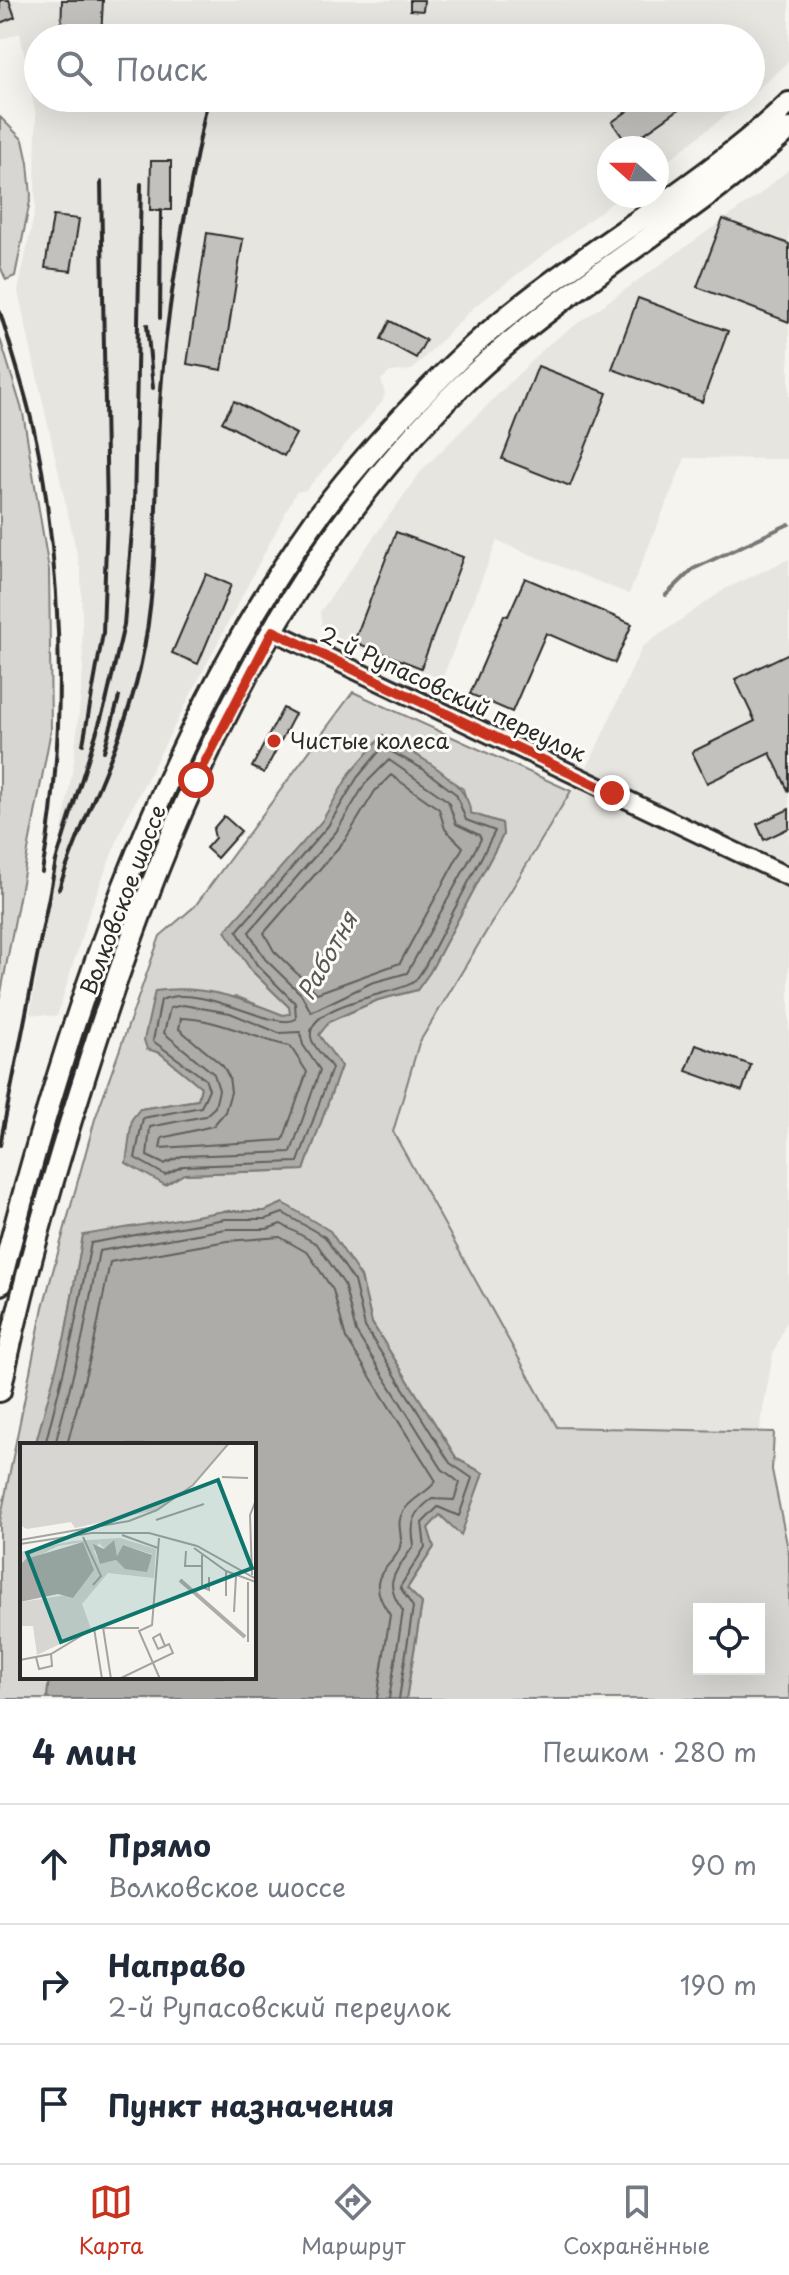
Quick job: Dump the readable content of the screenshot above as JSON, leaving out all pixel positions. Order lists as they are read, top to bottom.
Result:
{
  "streets": {
    "main road": ["Волковское шоссе"],
    "street": ["2-й Рупасовский переулок"]
  },
  "crossings": [
    ["2-й Рупасовский переулок", "Волковское шоссе"]
  ],
  "water": ["Работня"],
  "places": ["Чистые колеса"],
  "north": "left",
  "page": {
    "search": "Поиск",
    "heading": ["4 мин", "Пешком · 280 m"],
    "list": [
      ["Прямо", "Волковское шоссе", "90 m"],
      ["Направо", "2-й Рупасовский переулок", "190 m"],
      "Пункт назначения"
    ],
    "nav": ["Карта", "Маршрут", "Сохранённые"]
  }
}
